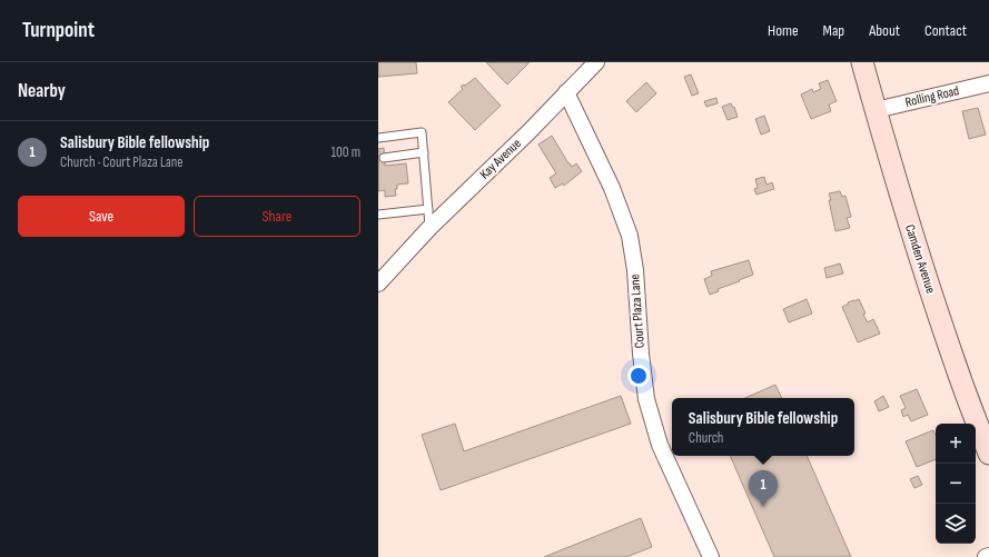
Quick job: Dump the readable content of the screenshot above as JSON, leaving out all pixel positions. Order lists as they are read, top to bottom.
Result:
{
  "streets": {
    "street": [
      "Rolling Road",
      "Kay Avenue",
      "Camden Avenue",
      "Court Plaza Lane"
    ]
  },
  "crossings": [
    ["Rolling Road", "Camden Avenue"],
    ["Kay Avenue", "Court Plaza Lane"]
  ],
  "page": {
    "header": "Turnpoint",
    "nav": [
      "Home",
      "Map",
      "About",
      "Contact"
    ],
    "heading": "Nearby",
    "list": [
      {
        "mark": "1",
        "name": "Salisbury Bible fellowship",
        "note": "Church · Court Plaza Lane",
        "value": "100 m"
      }
    ],
    "buttons": ["Save", "Share"],
    "popup": ["Salisbury Bible fellowship", "Church"],
    "map_buttons": ["+", "−"],
    "pins": "1"
  }
}
